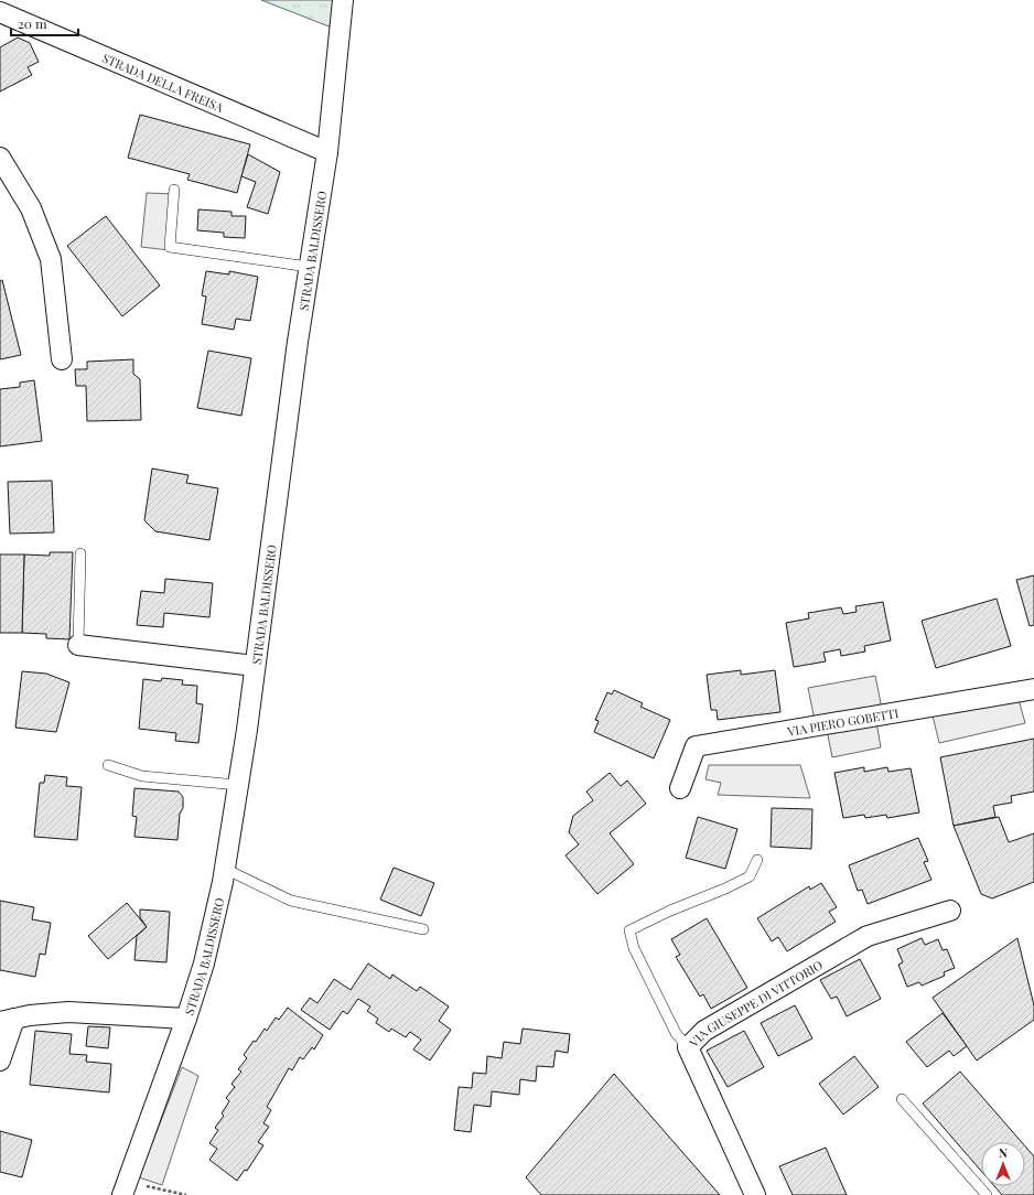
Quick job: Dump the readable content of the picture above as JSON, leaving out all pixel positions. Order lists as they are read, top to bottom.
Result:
{
  "streets": {
    "street": [
      "STRADA DELLA FREISA",
      "STRADA BALDISSERO",
      "VIA PIERO GOBETTI",
      "VIA GIUSEPPE DI VITTORIO"
    ]
  },
  "crossings": [
    ["STRADA DELLA FREISA", "STRADA BALDISSERO"]
  ],
  "scale_bar": "20 m",
  "north": "top"
}
